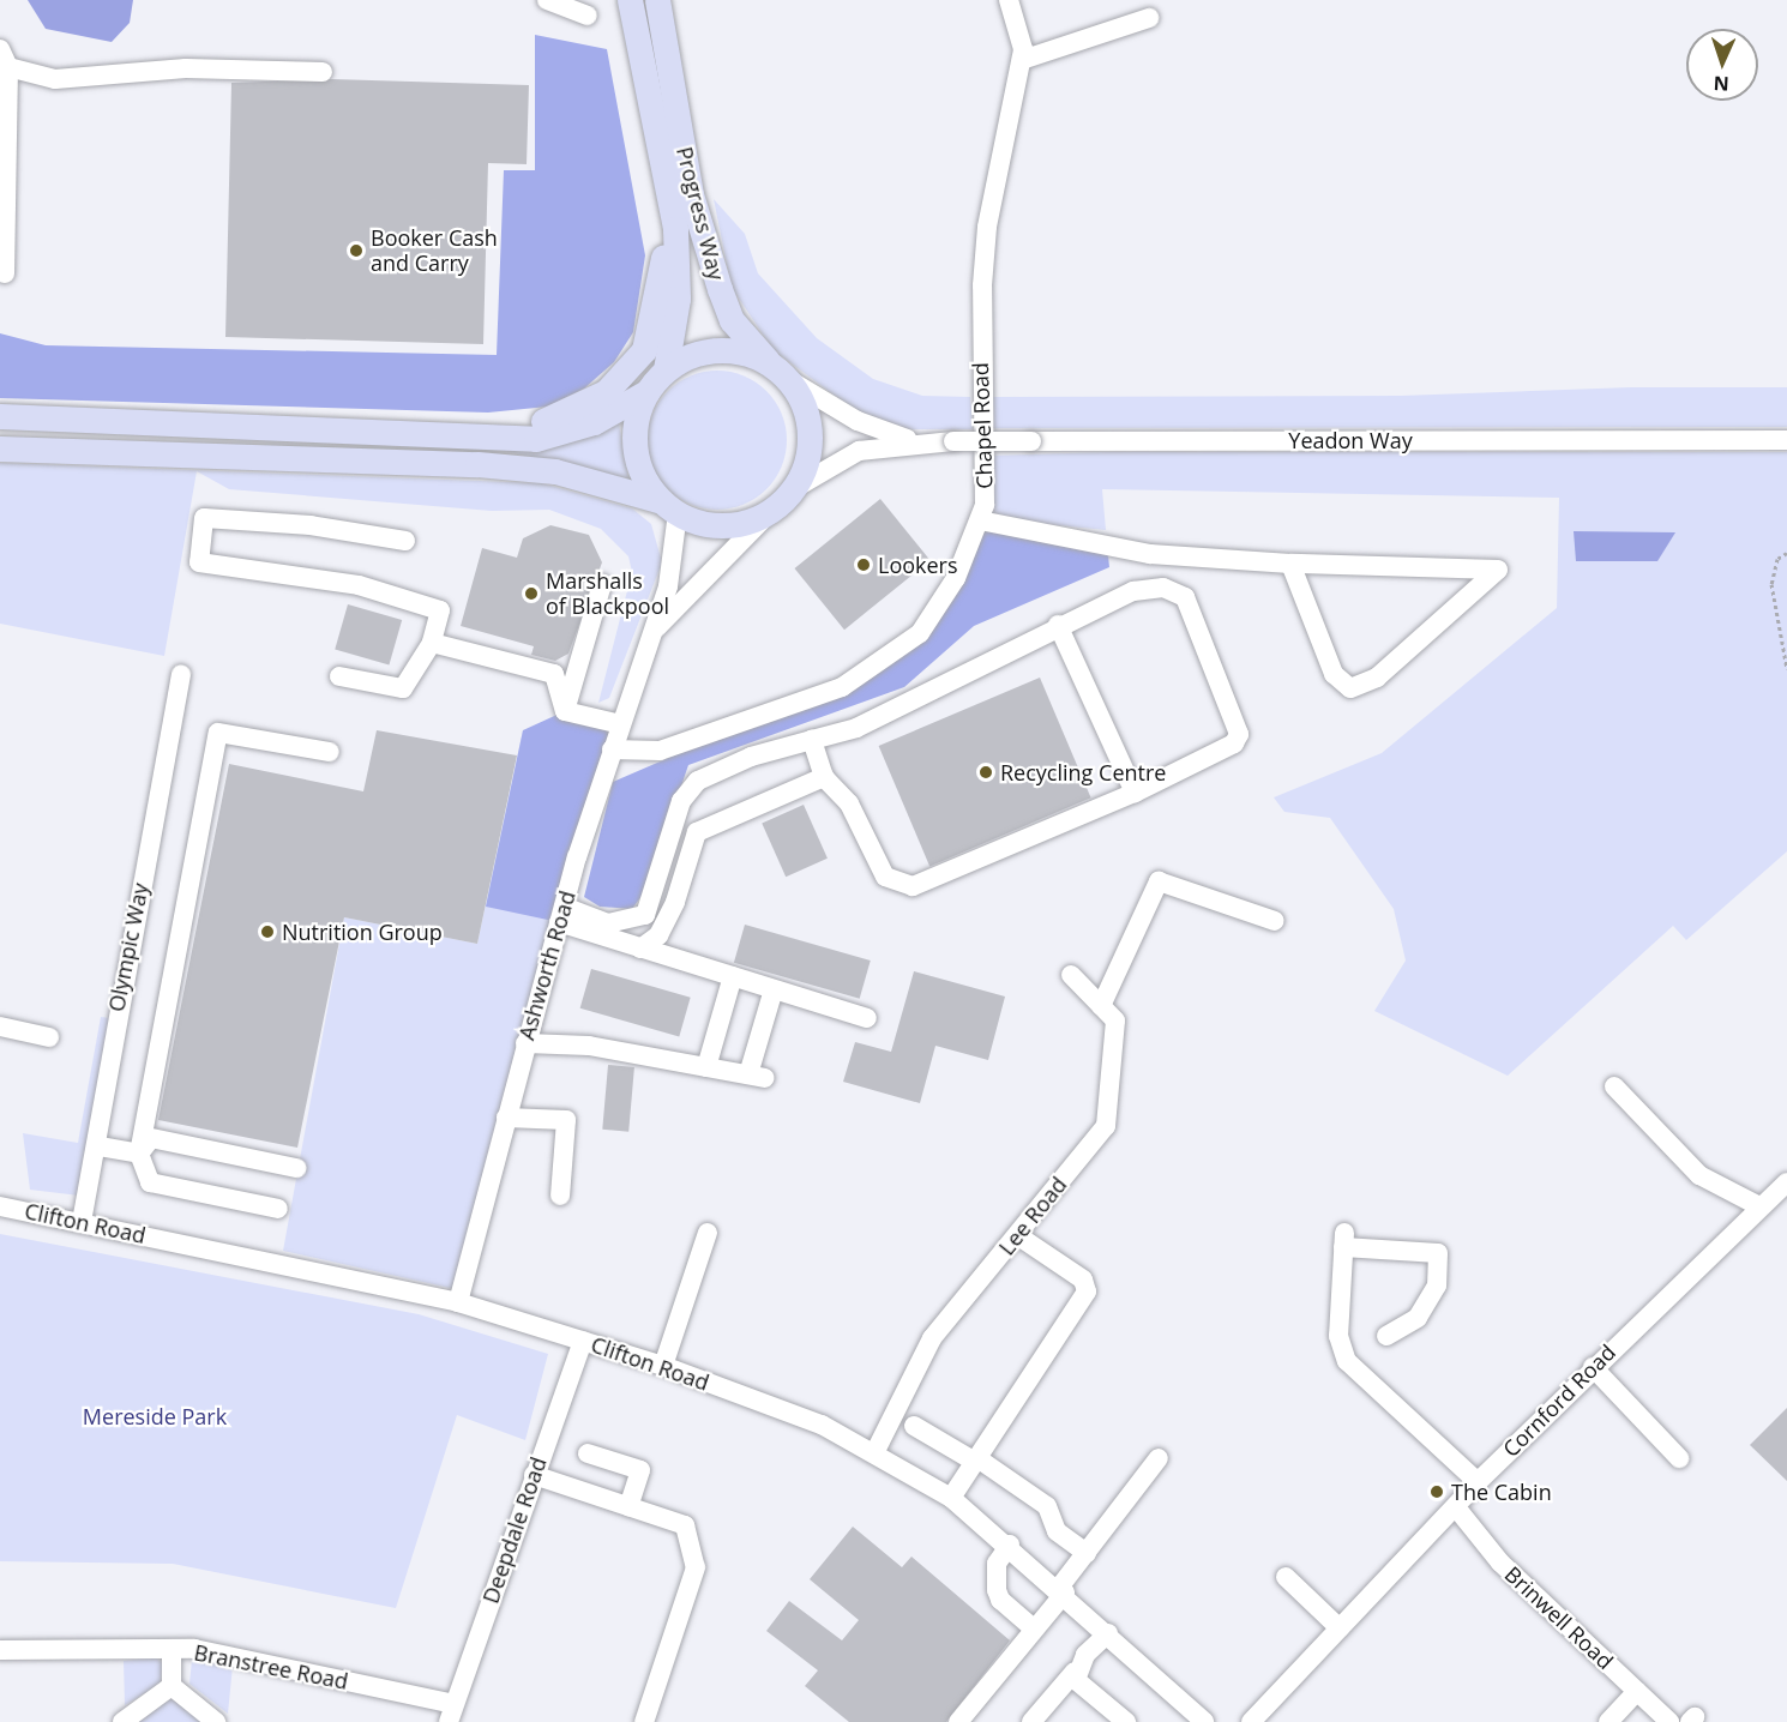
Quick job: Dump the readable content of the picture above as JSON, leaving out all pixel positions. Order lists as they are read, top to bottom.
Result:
{
  "streets": {
    "main road": ["Progress Way"],
    "street": [
      "Chapel Road",
      "Yeadon Way",
      "Olympic Way",
      "Ashworth Road",
      "Lee Road",
      "Clifton Road",
      "Cornford Road",
      "Deepdale Road",
      "Brinwell Road",
      "Branstree Road"
    ]
  },
  "crossings": [
    ["Progress Way", "Yeadon Way"],
    ["Progress Way", "Ashworth Road"],
    ["Chapel Road", "Ashworth Road"],
    ["Yeadon Way", "Ashworth Road"],
    ["Olympic Way", "Clifton Road"],
    ["Ashworth Road", "Clifton Road"],
    ["Lee Road", "Clifton Road"],
    ["Clifton Road", "Deepdale Road"],
    ["Cornford Road", "Brinwell Road"],
    ["Deepdale Road", "Branstree Road"]
  ],
  "parks": ["Mereside Park"],
  "places": [
    "Booker Cash and Carry",
    "Lookers",
    "Marshalls of Blackpool",
    "Recycling Centre",
    "Nutrition Group",
    "The Cabin"
  ],
  "north": "bottom"
}
